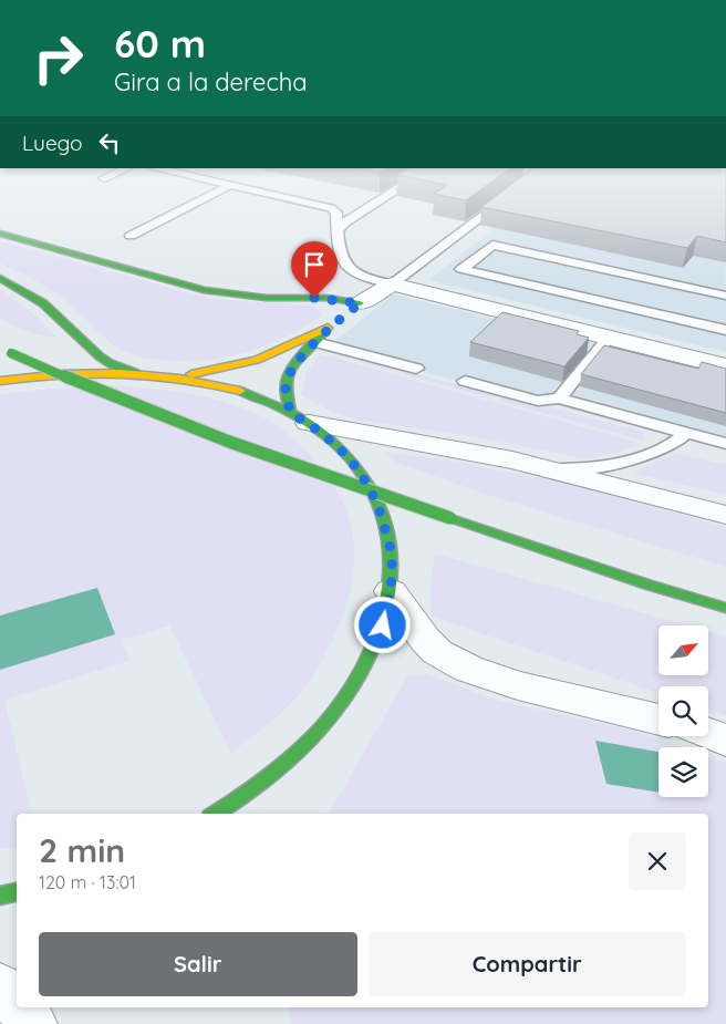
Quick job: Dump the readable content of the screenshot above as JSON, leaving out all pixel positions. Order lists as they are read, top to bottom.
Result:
{
  "north": "top right",
  "page": {
    "turn": ["60 m", "Gira a la derecha"],
    "then": "Luego",
    "heading": ["2 min", "120 m · 13:01"],
    "buttons": ["Salir", "Compartir"]
  }
}
